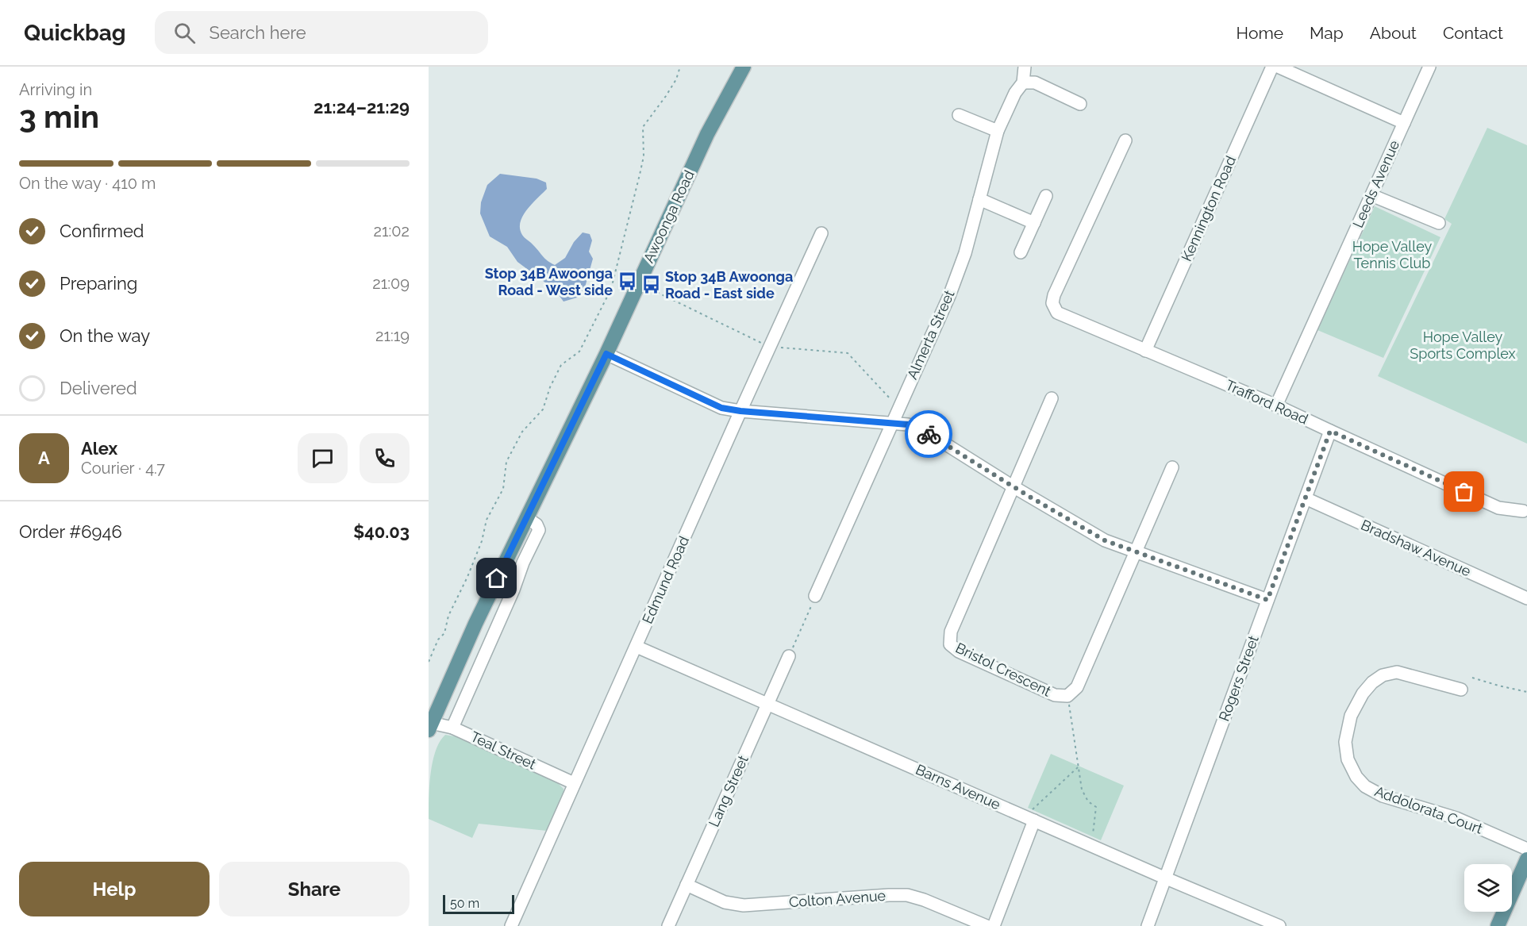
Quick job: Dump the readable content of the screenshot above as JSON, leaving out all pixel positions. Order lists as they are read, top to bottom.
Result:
{
  "streets": {
    "main road": ["Awoonga Road"],
    "street": [
      "Leeds Avenue",
      "Kennington Road",
      "Almerta Street",
      "Trafford Road",
      "Bradshaw Avenue",
      "Edmund Road",
      "Bristol Crescent",
      "Rogers Street",
      "Teal Street",
      "Barns Avenue",
      "Lang Street",
      "Addolorata Court",
      "Colton Avenue"
    ]
  },
  "crossings": [
    ["Leeds Avenue", "Trafford Road"],
    ["Kennington Road", "Trafford Road"],
    ["Awoonga Road", "Teal Street"],
    ["Trafford Road", "Rogers Street"],
    ["Bradshaw Avenue", "Rogers Street"],
    ["Edmund Road", "Teal Street"],
    ["Edmund Road", "Barns Avenue"],
    ["Rogers Street", "Barns Avenue"],
    ["Barns Avenue", "Lang Street"],
    ["Lang Street", "Colton Avenue"]
  ],
  "parks": ["Hope Valley Tennis Club", "Hope Valley Sports Complex"],
  "places": {
    "bus stop": ["Stop 34B Awoonga Road - West side", "Stop 34B Awoonga Road - East side"]
  },
  "scale_bar": "50 m",
  "page": {
    "header": "Quickbag",
    "search": "Search here",
    "nav": [
      "Home",
      "Map",
      "About",
      "Contact"
    ],
    "heading": ["3 min", "Arriving in", "21:24–21:29"],
    "panel": [
      "Alex",
      "Courier · 4.7",
      "Order #6946",
      "$40.03"
    ],
    "bar": "On the way · 410 m",
    "list": [
      ["Confirmed", "21:02"],
      ["Preparing", "21:09"],
      ["On the way", "21:19"],
      "Delivered"
    ],
    "round": "A",
    "buttons": ["Help", "Share"],
    "scale": "50 m"
  }
}
